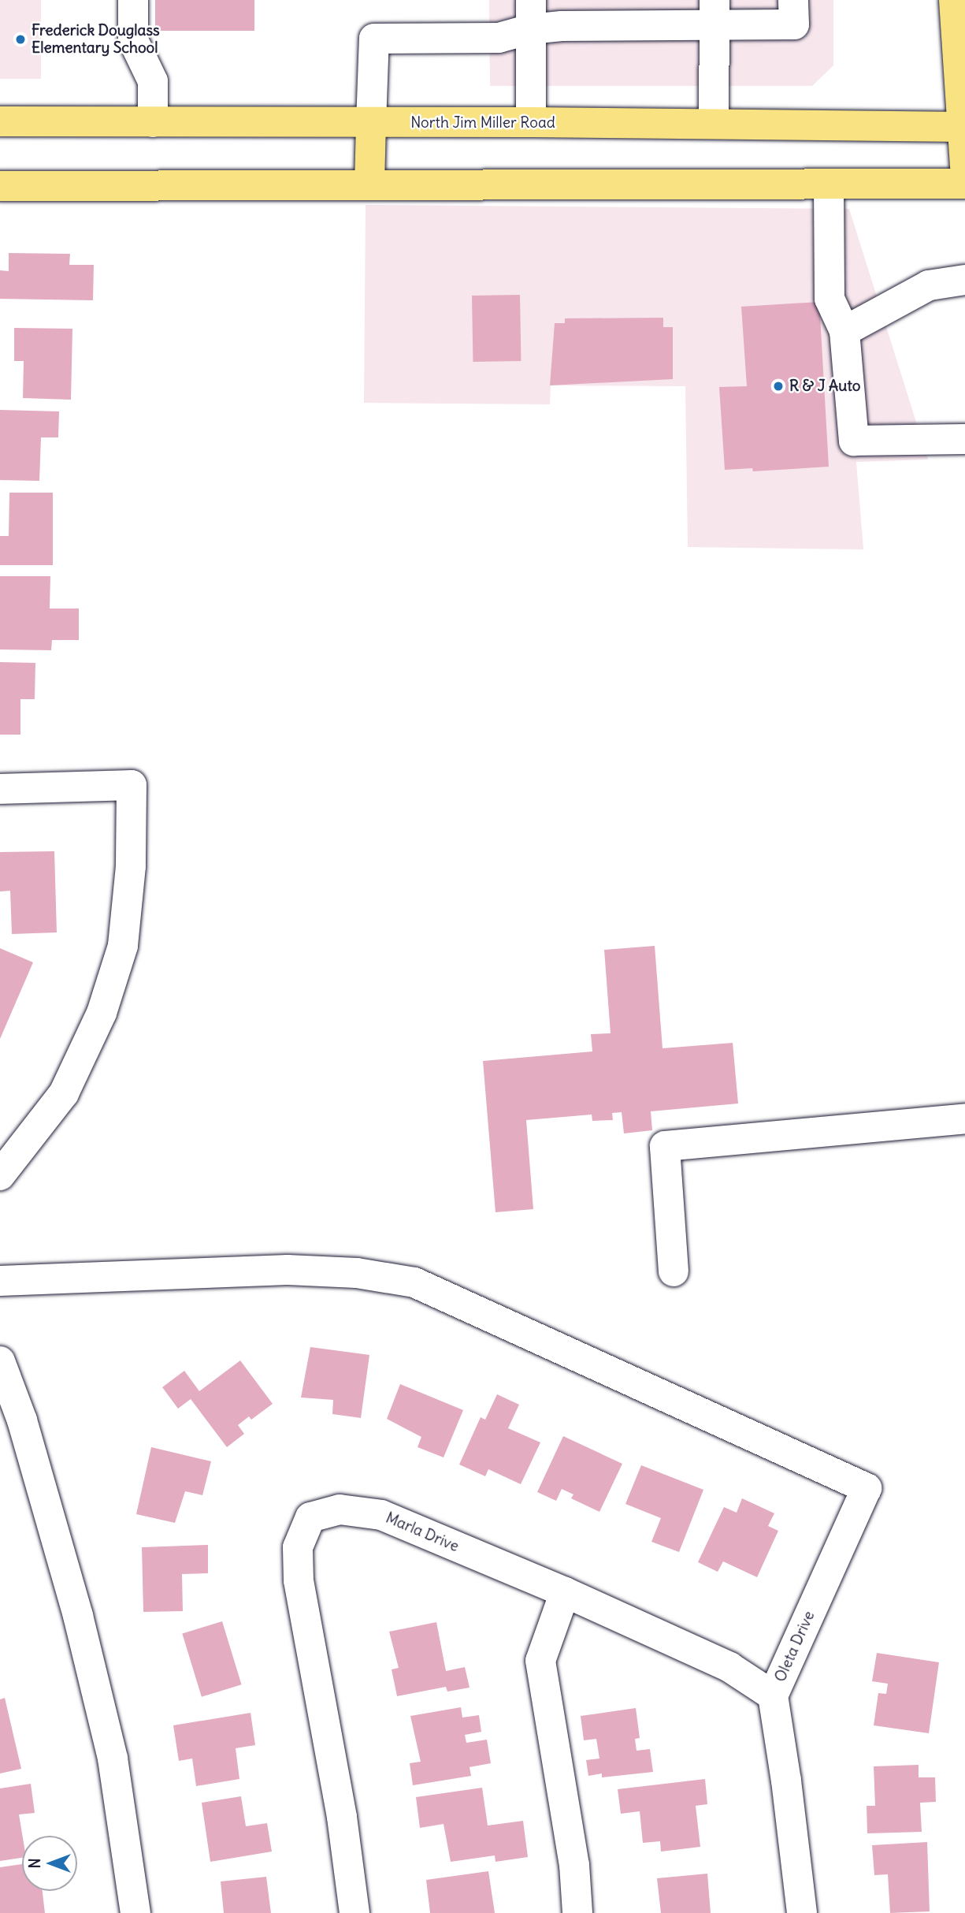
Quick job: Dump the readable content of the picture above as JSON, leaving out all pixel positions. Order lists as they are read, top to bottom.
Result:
{
  "streets": {
    "main road": ["North Jim Miller Road"],
    "street": ["Marla Drive", "Oleta Drive"]
  },
  "crossings": [
    ["Marla Drive", "Oleta Drive"]
  ],
  "places": ["Frederick Douglass Elementary School", "R & J Auto"],
  "north": "left"
}
